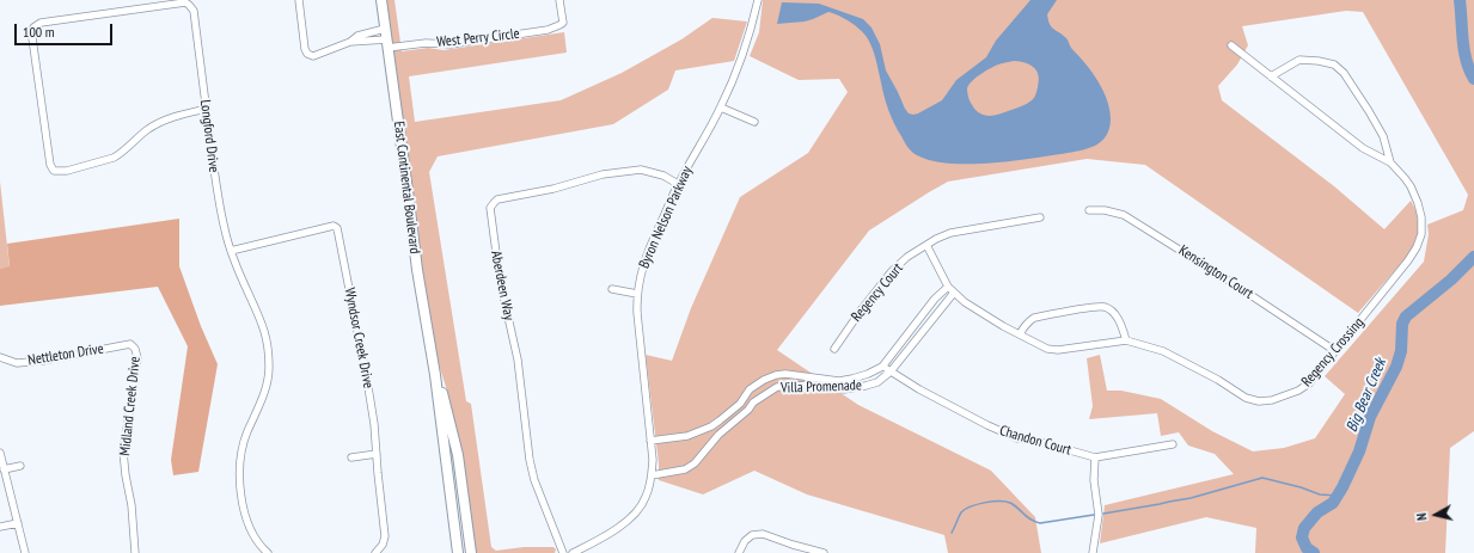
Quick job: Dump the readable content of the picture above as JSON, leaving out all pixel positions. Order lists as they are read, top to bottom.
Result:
{
  "streets": {
    "main road": ["East Continental Boulevard"],
    "street": [
      "West Perry Circle",
      "Longford Drive",
      "Byron Nelson Parkway",
      "Kensington Court",
      "Aberdeen Way",
      "Regency Court",
      "Wyndsor Creek Drive",
      "Regency Crossing",
      "Nettleton Drive",
      "Villa Promenade",
      "Midland Creek Drive",
      "Chandon Court"
    ]
  },
  "crossings": [
    ["West Perry Circle", "East Continental Boulevard"],
    ["Longford Drive", "Wyndsor Creek Drive"],
    ["Byron Nelson Parkway", "Aberdeen Way"],
    ["Byron Nelson Parkway", "Villa Promenade"],
    ["Kensington Court", "Regency Crossing"],
    ["Regency Court", "Regency Crossing"],
    ["Regency Crossing", "Villa Promenade"],
    ["Nettleton Drive", "Midland Creek Drive"],
    ["Villa Promenade", "Chandon Court"]
  ],
  "water": ["Big Bear Creek"],
  "scale_bar": "100 m",
  "north": "left"
}
